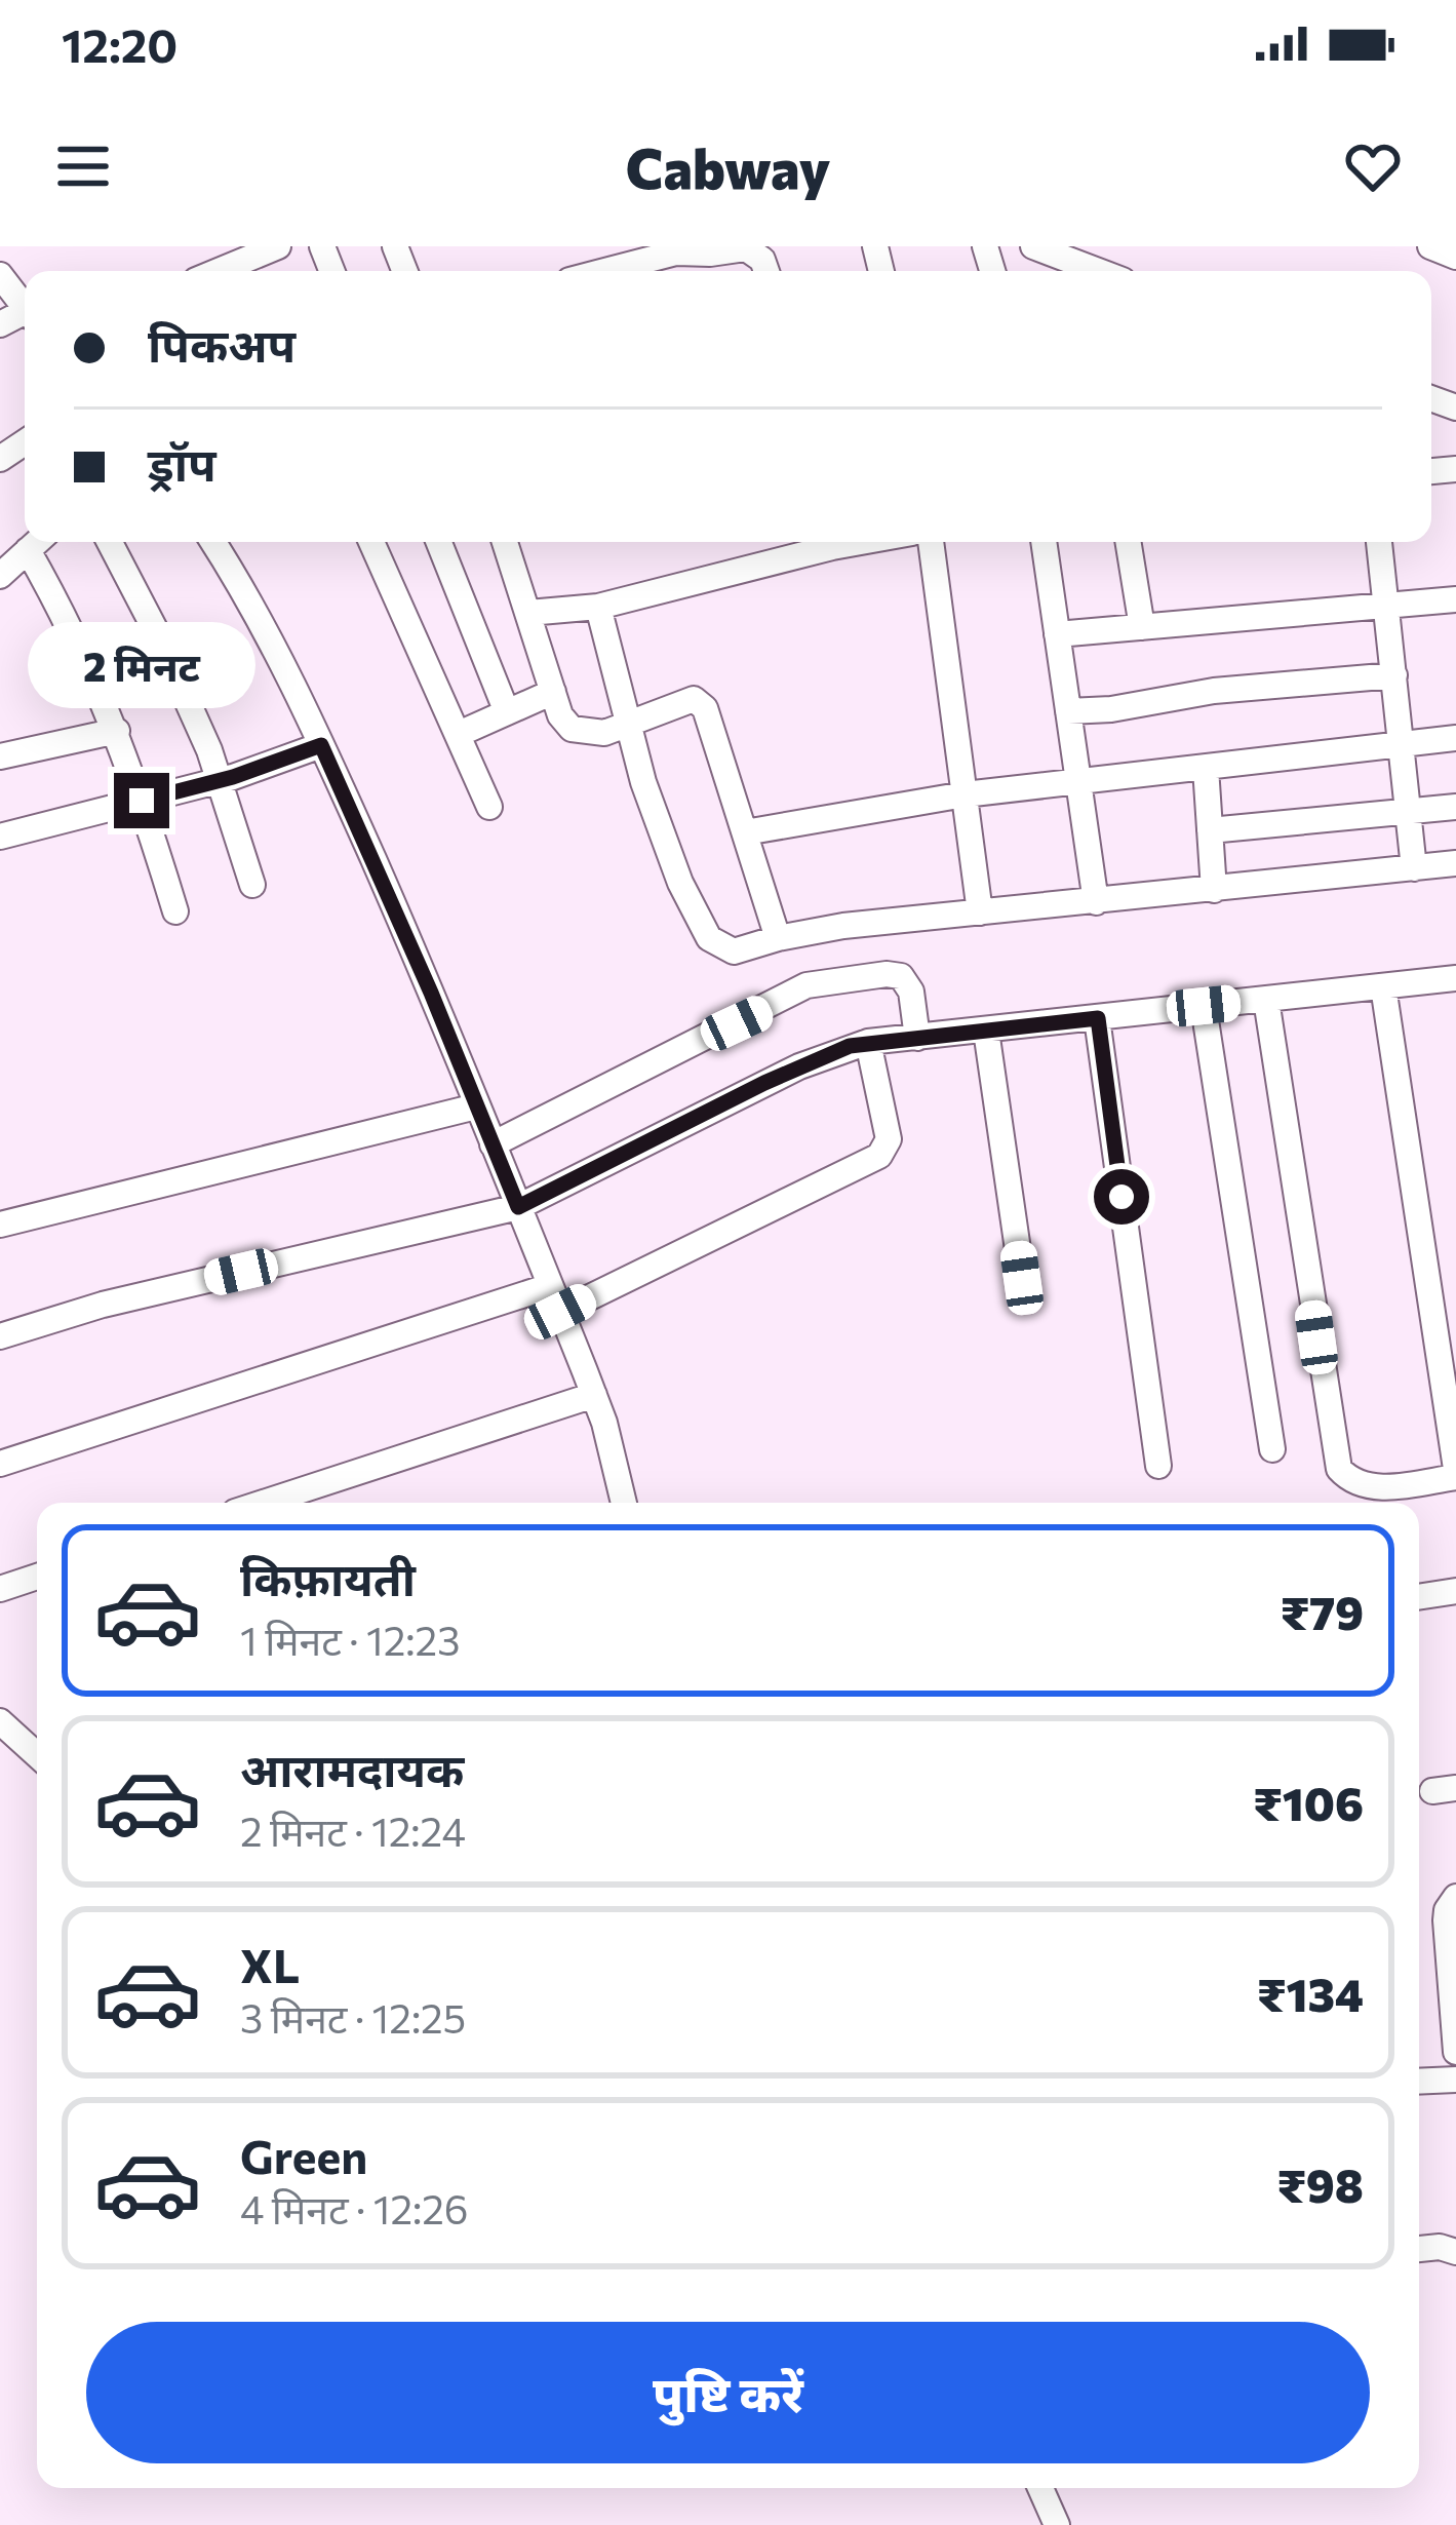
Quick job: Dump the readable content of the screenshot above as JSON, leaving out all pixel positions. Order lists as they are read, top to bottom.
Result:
{
  "page": {
    "status": "12:20",
    "header": "Cabway",
    "banner": ["पिकअप", "ड्रॉप"],
    "bubble": "2 मिनट",
    "list": [
      {
        "name": "किफ़ायती",
        "note": "1 मिनट · 12:23",
        "value": "₹79"
      },
      {
        "name": "आरामदायक",
        "note": "2 मिनट · 12:24",
        "value": "₹106"
      },
      {
        "name": "XL",
        "note": "3 मिनट · 12:25",
        "value": "₹134"
      },
      {
        "name": "Green",
        "note": "4 मिनट · 12:26",
        "value": "₹98"
      }
    ],
    "buttons": "पुष्टि करें"
  }
}
